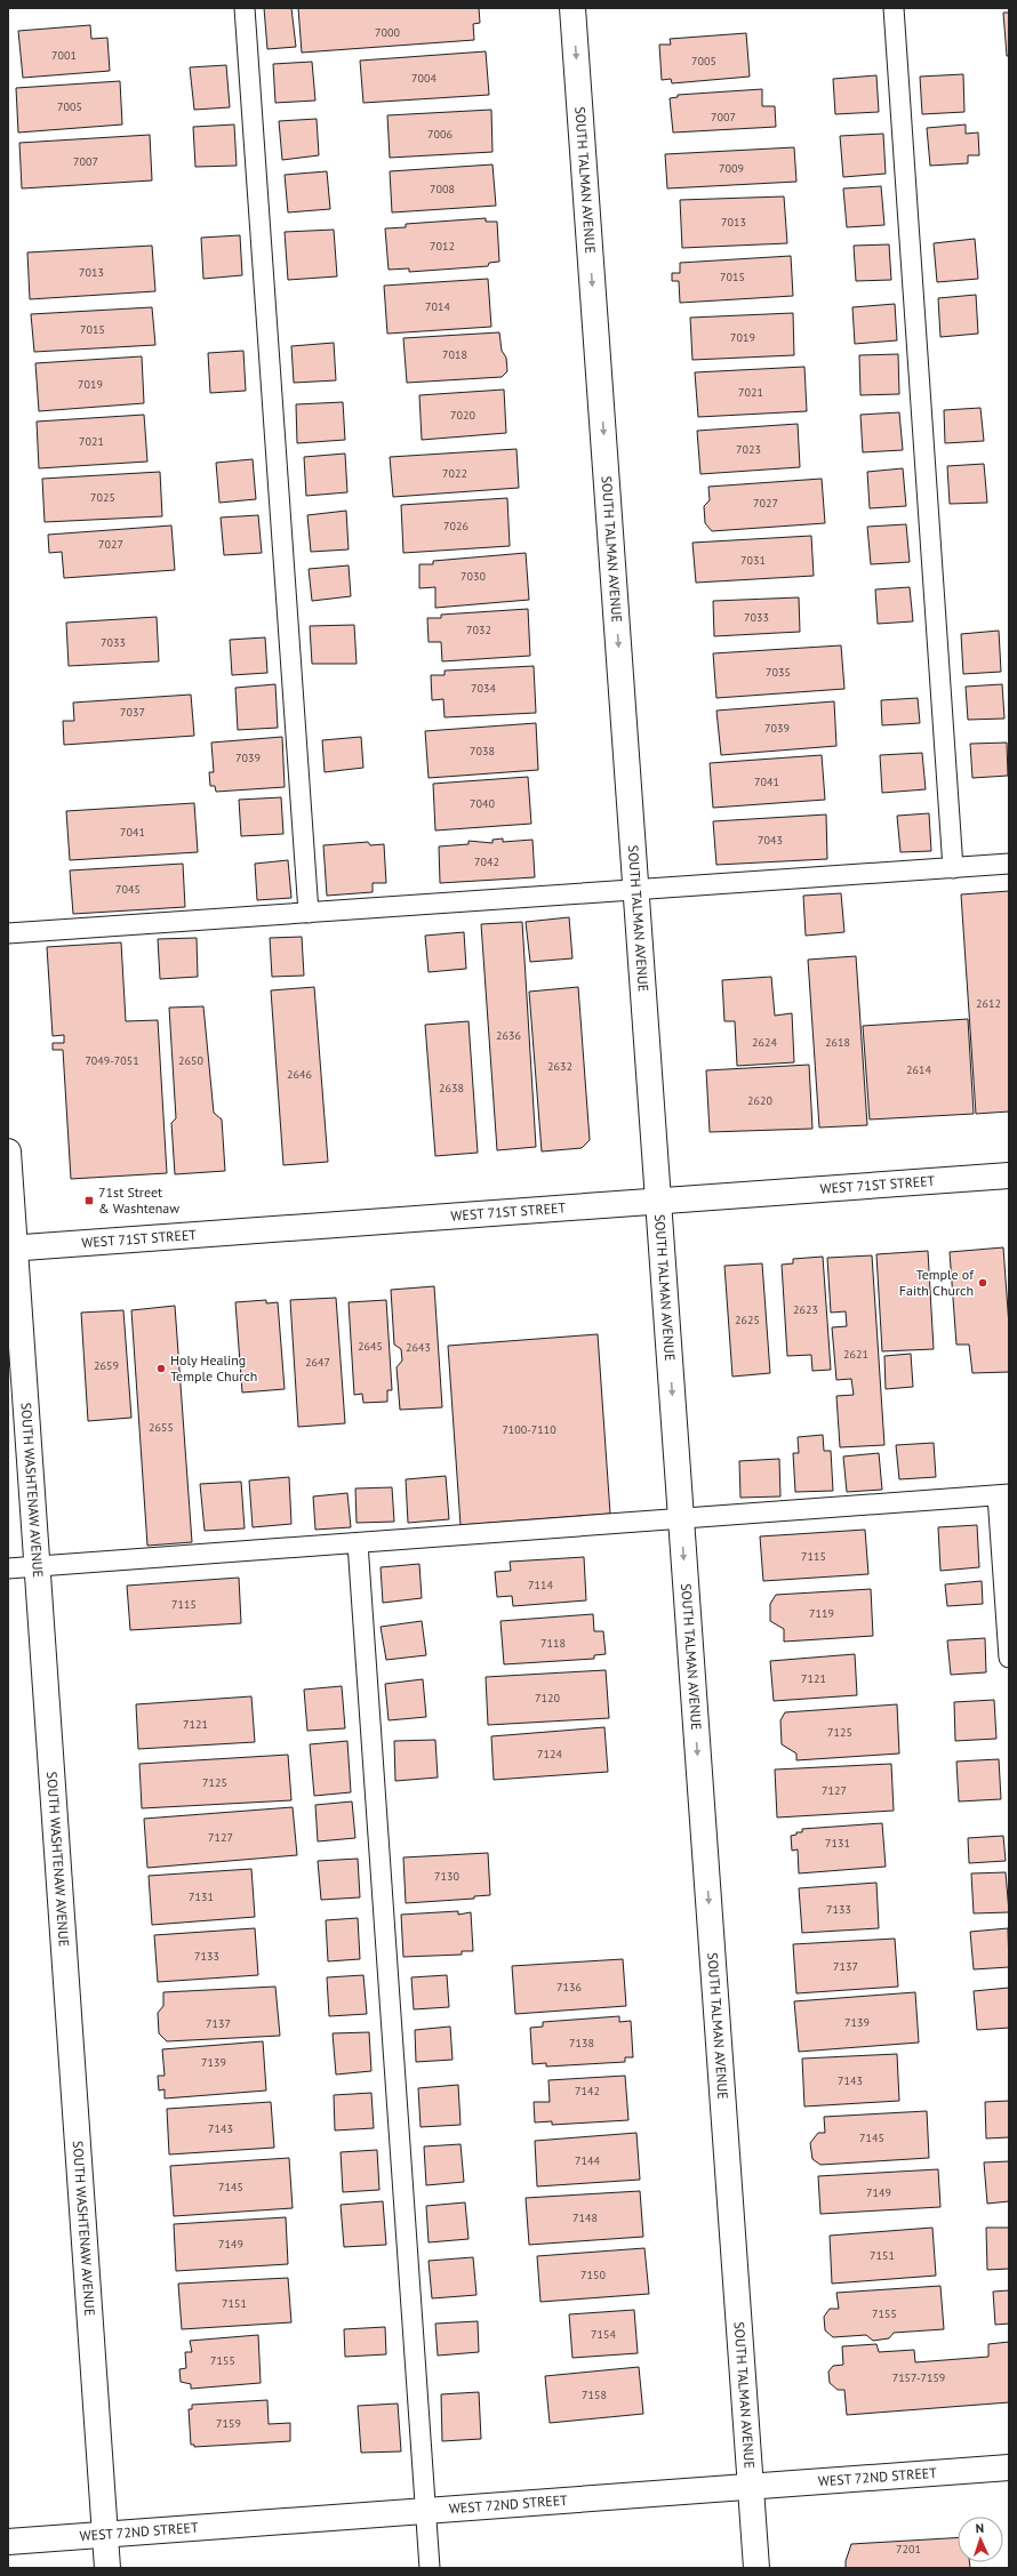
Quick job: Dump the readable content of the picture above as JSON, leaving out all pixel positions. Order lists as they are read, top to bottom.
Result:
{
  "streets": {
    "street": [
      "SOUTH TALMAN AVENUE",
      "WEST 71ST STREET",
      "SOUTH WASHTENAW AVENUE",
      "WEST 72ND STREET"
    ]
  },
  "crossings": [
    ["SOUTH TALMAN AVENUE", "WEST 71ST STREET"],
    ["SOUTH TALMAN AVENUE", "WEST 72ND STREET"],
    ["WEST 71ST STREET", "SOUTH WASHTENAW AVENUE"],
    ["SOUTH WASHTENAW AVENUE", "WEST 72ND STREET"]
  ],
  "one_way": ["SOUTH TALMAN AVENUE"],
  "places": {
    "transit": ["71st Street & Washtenaw"],
    "other": ["Temple of Faith Church", "Holy Healing Temple Church"]
  },
  "house_numbers": [
    "7000",
    "7001",
    "7005",
    "7004",
    "7005",
    "7007",
    "7006",
    "7007",
    "7009",
    "7008",
    "7013",
    "7012",
    "7013",
    "7015",
    "7014",
    "7015",
    "7019",
    "7018",
    "7019",
    "7021",
    "7020",
    "7021",
    "7023",
    "7022",
    "7025",
    "7027",
    "7026",
    "7027",
    "7031",
    "7030",
    "7033",
    "7032",
    "7033",
    "7035",
    "7034",
    "7037",
    "7039",
    "7038",
    "7039",
    "7041",
    "7040",
    "7041",
    "7043",
    "7042",
    "7045",
    "2612",
    "2636",
    "2624",
    "2618",
    "7049-7051",
    "2650",
    "2632",
    "2614",
    "2646",
    "2638",
    "2620",
    "2623",
    "2625",
    "2645",
    "2643",
    "2621",
    "2647",
    "2659",
    "2655",
    "7100-7110",
    "7115",
    "7114",
    "7115",
    "7119",
    "7118",
    "7121",
    "7120",
    "7121",
    "7125",
    "7124",
    "7125",
    "7127",
    "7127",
    "7131",
    "7130",
    "7131",
    "7133",
    "7133",
    "7137",
    "7136",
    "7139",
    "7137",
    "7138",
    "7139",
    "7143",
    "7142",
    "7143",
    "7145",
    "7144",
    "7145",
    "7149",
    "7148",
    "7149",
    "7151",
    "7150",
    "7151",
    "7155",
    "7154",
    "7155",
    "7157-7159",
    "7158",
    "7159",
    "7201"
  ],
  "north": "top"
}
